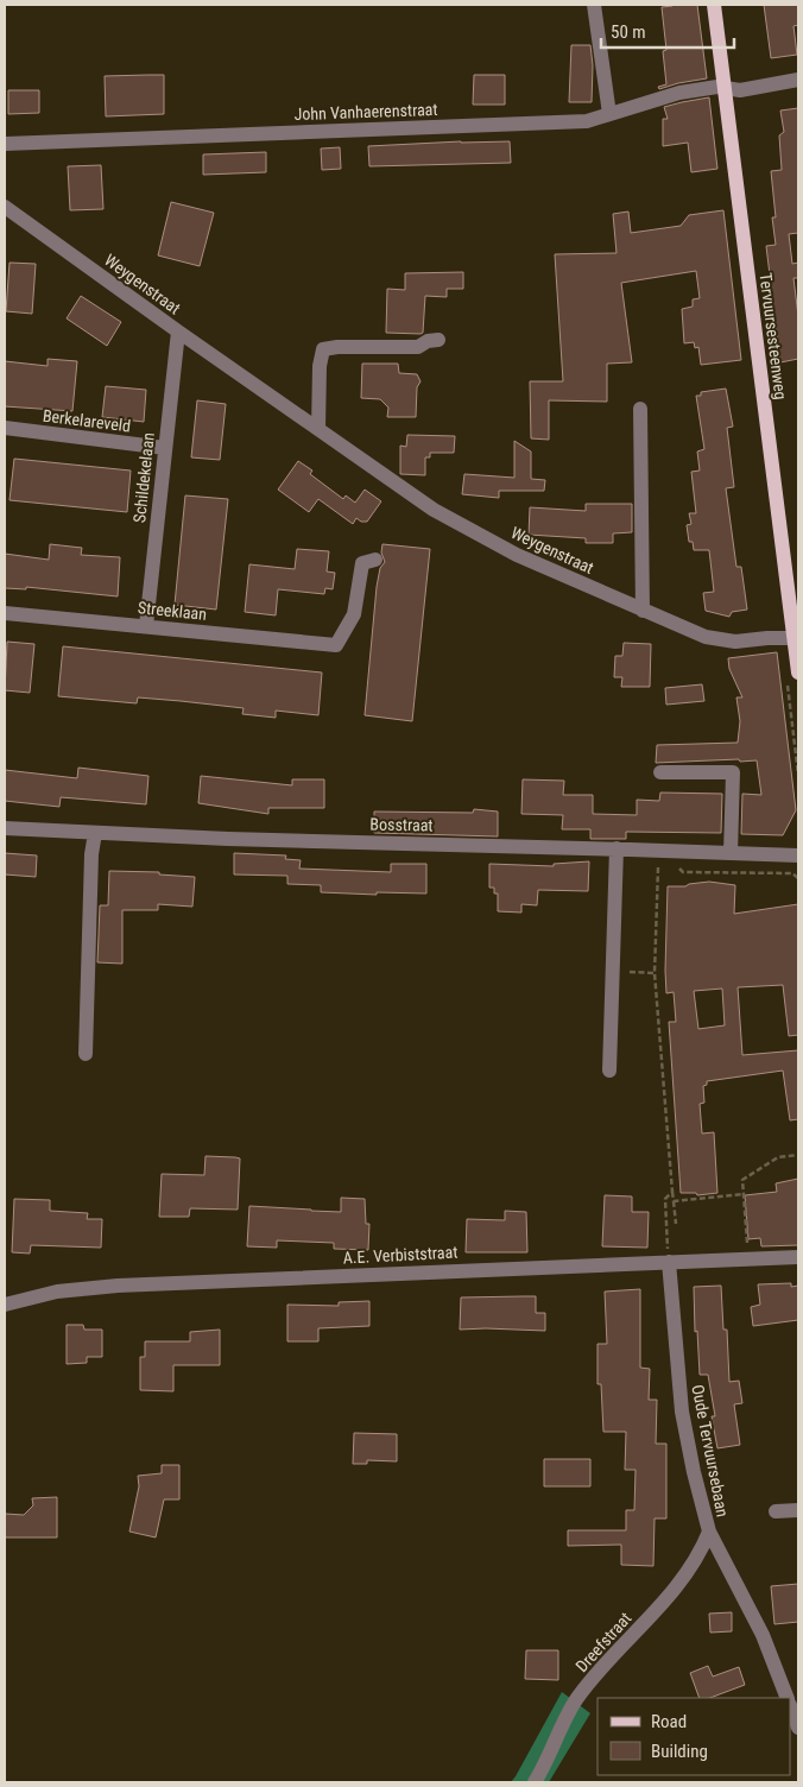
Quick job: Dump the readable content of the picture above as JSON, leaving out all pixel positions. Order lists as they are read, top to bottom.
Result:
{
  "streets": {
    "main road": ["Tervuursesteenweg"],
    "street": [
      "John Vanhaerenstraat",
      "Weygenstraat",
      "Berkelareveld",
      "Schildekelaan",
      "Streeklaan",
      "Bosstraat",
      "A.E. Verbiststraat",
      "Oude Tervuursebaan",
      "Dreefstraat"
    ]
  },
  "crossings": [
    ["John Vanhaerenstraat", "Tervuursesteenweg"],
    ["Weygenstraat", "Tervuursesteenweg"],
    ["Weygenstraat", "Schildekelaan"],
    ["Berkelareveld", "Schildekelaan"],
    ["Schildekelaan", "Streeklaan"],
    ["A.E. Verbiststraat", "Oude Tervuursebaan"],
    ["Oude Tervuursebaan", "Dreefstraat"]
  ],
  "legend": ["Road", "Building"],
  "scale_bar": "50 m"
}
